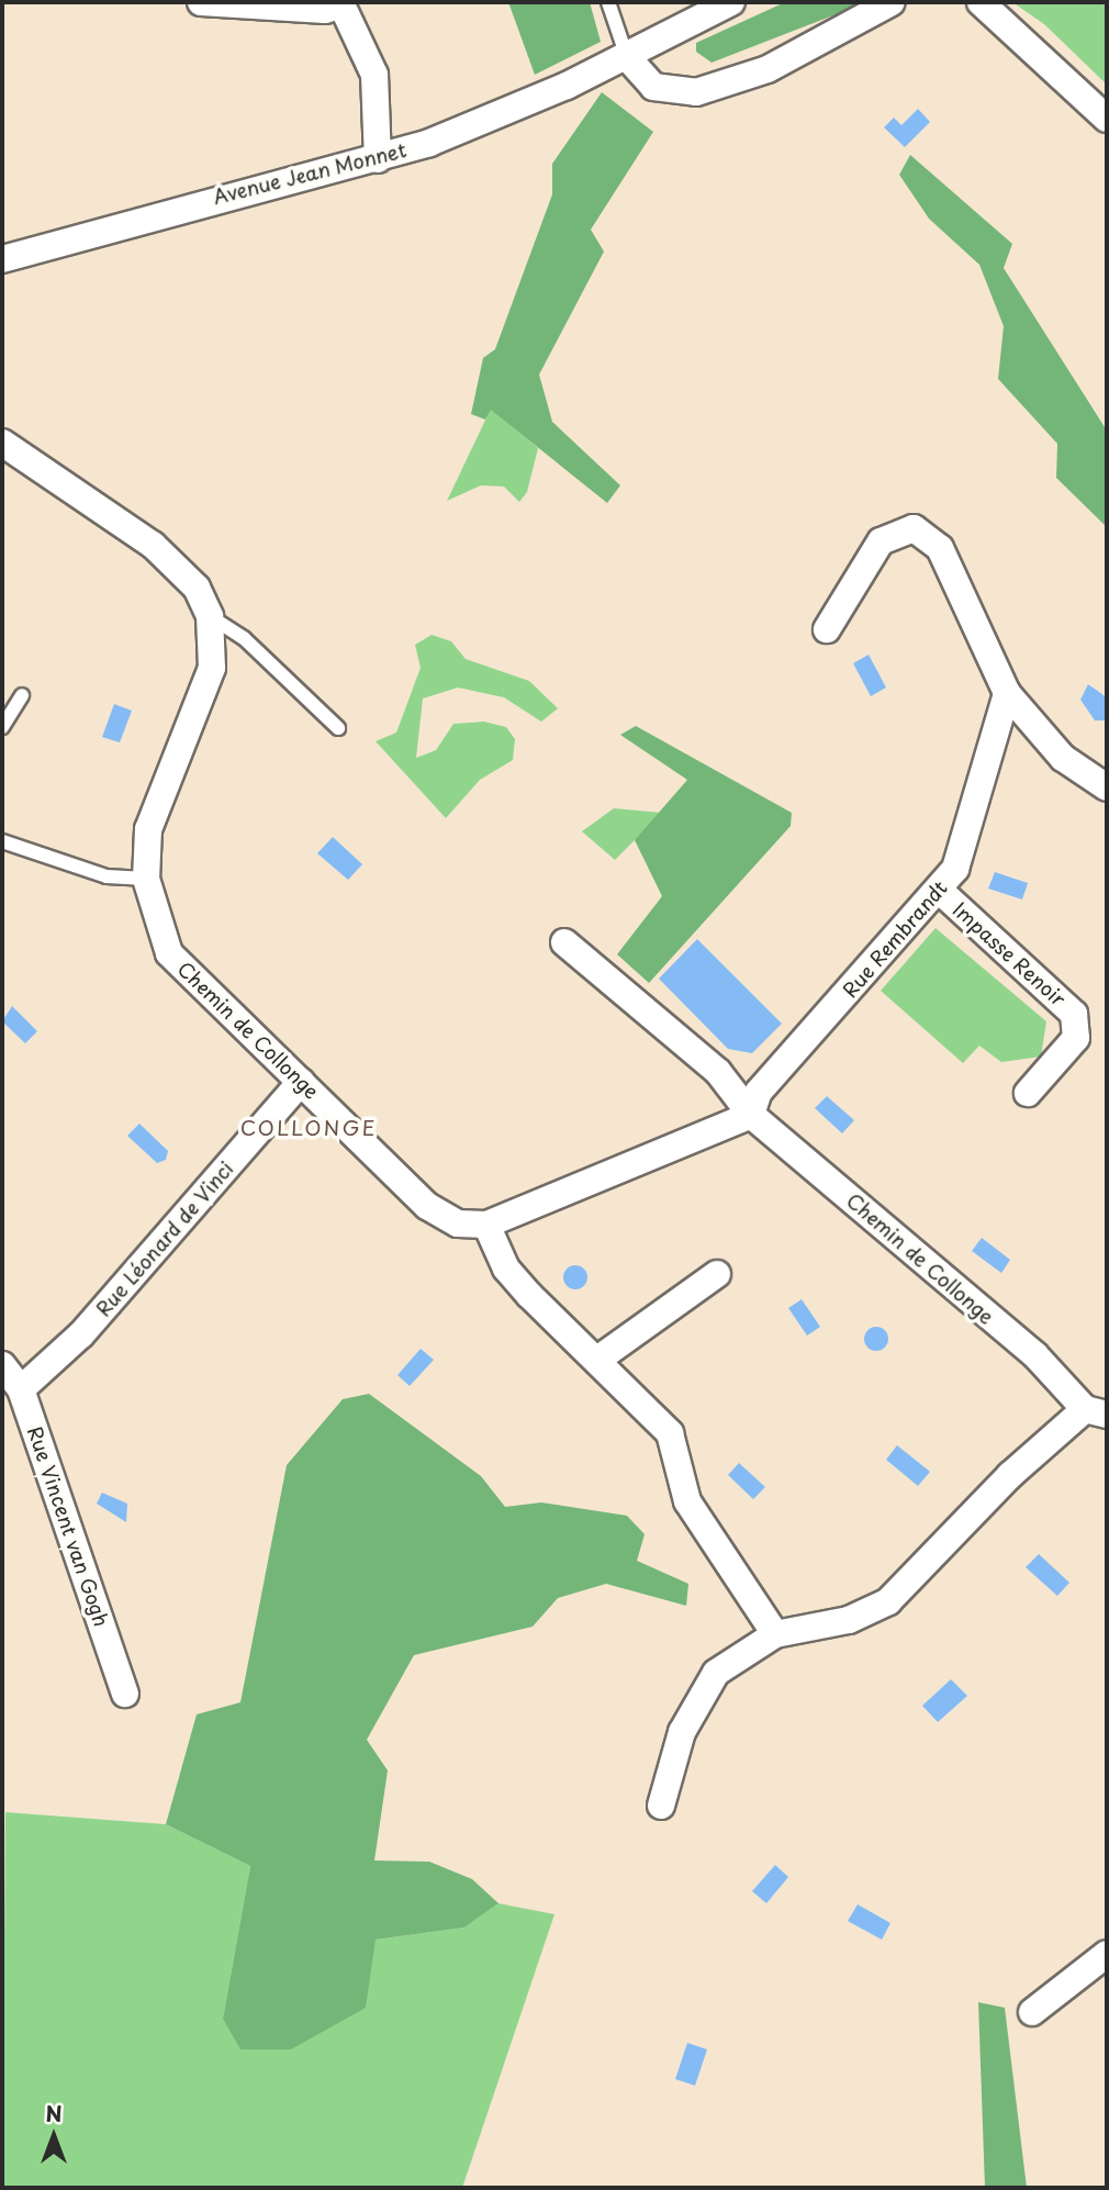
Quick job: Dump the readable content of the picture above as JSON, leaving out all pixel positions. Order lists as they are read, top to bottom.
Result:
{
  "streets": {
    "street": [
      "Avenue Jean Monnet",
      "Rue Rembrandt",
      "Impasse Renoir",
      "Chemin de Collonge",
      "Rue Léonard de Vinci",
      "Rue Vincent van Gogh"
    ]
  },
  "crossings": [
    ["Rue Rembrandt", "Impasse Renoir"],
    ["Rue Rembrandt", "Chemin de Collonge"],
    ["Chemin de Collonge", "Rue Léonard de Vinci"],
    ["Rue Léonard de Vinci", "Rue Vincent van Gogh"]
  ],
  "districts": ["COLLONGE"],
  "north": "top"
}
